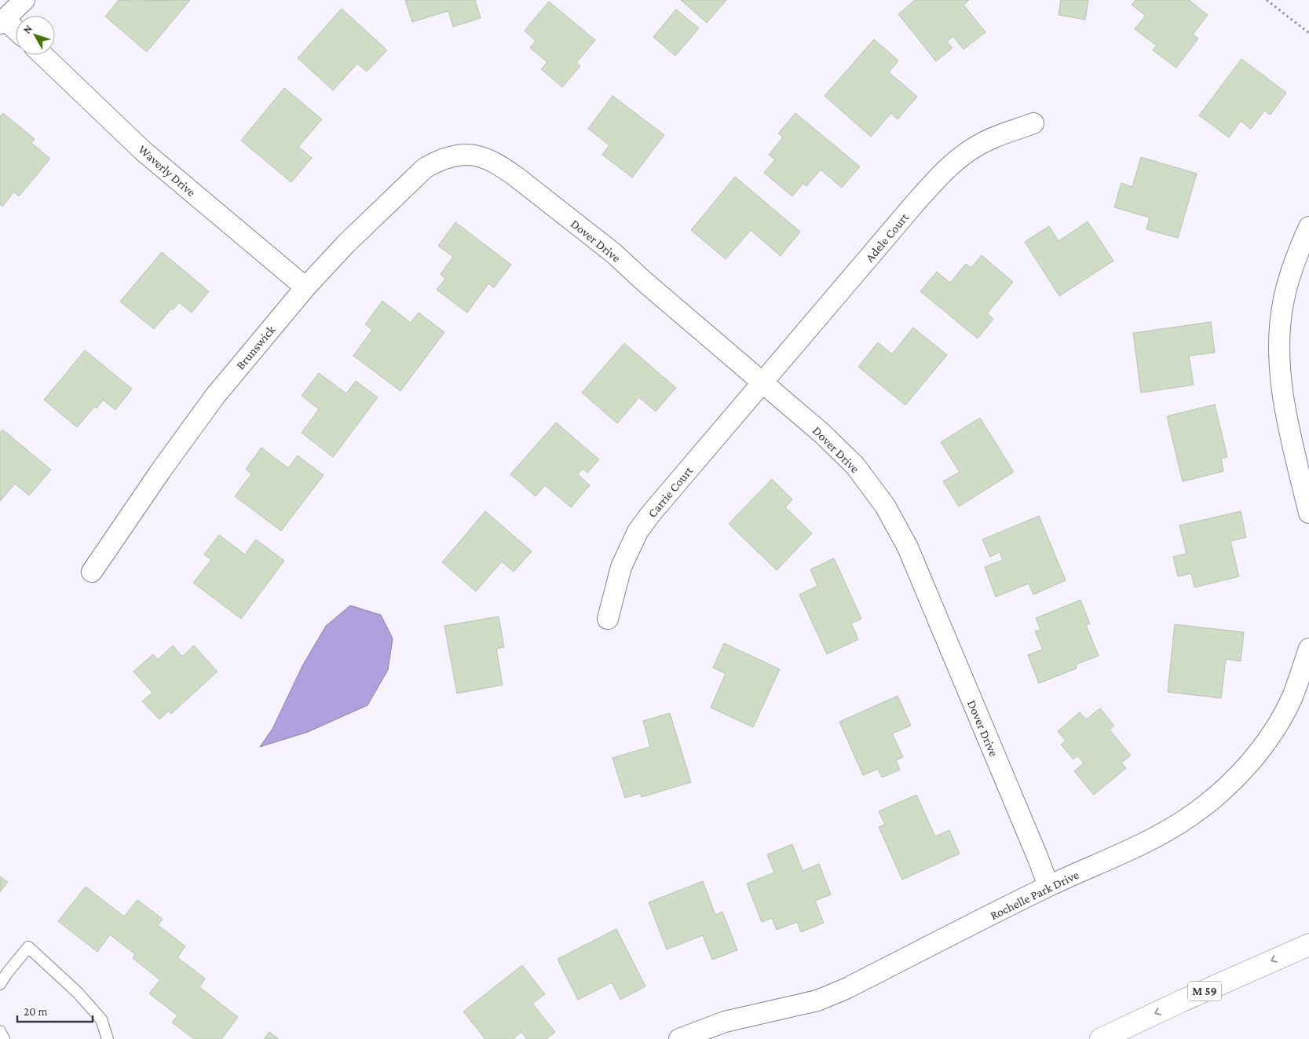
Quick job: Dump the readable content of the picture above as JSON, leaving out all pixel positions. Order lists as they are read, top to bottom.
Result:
{
  "streets": {
    "highway": ["M 59"],
    "street": [
      "Waverly Drive",
      "Adele Court",
      "Dover Drive",
      "Brunswick",
      "Carrie Court",
      "Rochelle Park Drive"
    ]
  },
  "crossings": [
    ["Waverly Drive", "Brunswick"],
    ["Adele Court", "Dover Drive"],
    ["Adele Court", "Carrie Court"],
    ["Dover Drive", "Brunswick"],
    ["Dover Drive", "Carrie Court"],
    ["Dover Drive", "Rochelle Park Drive"]
  ],
  "scale_bar": "20 m",
  "north": "top left"
}
